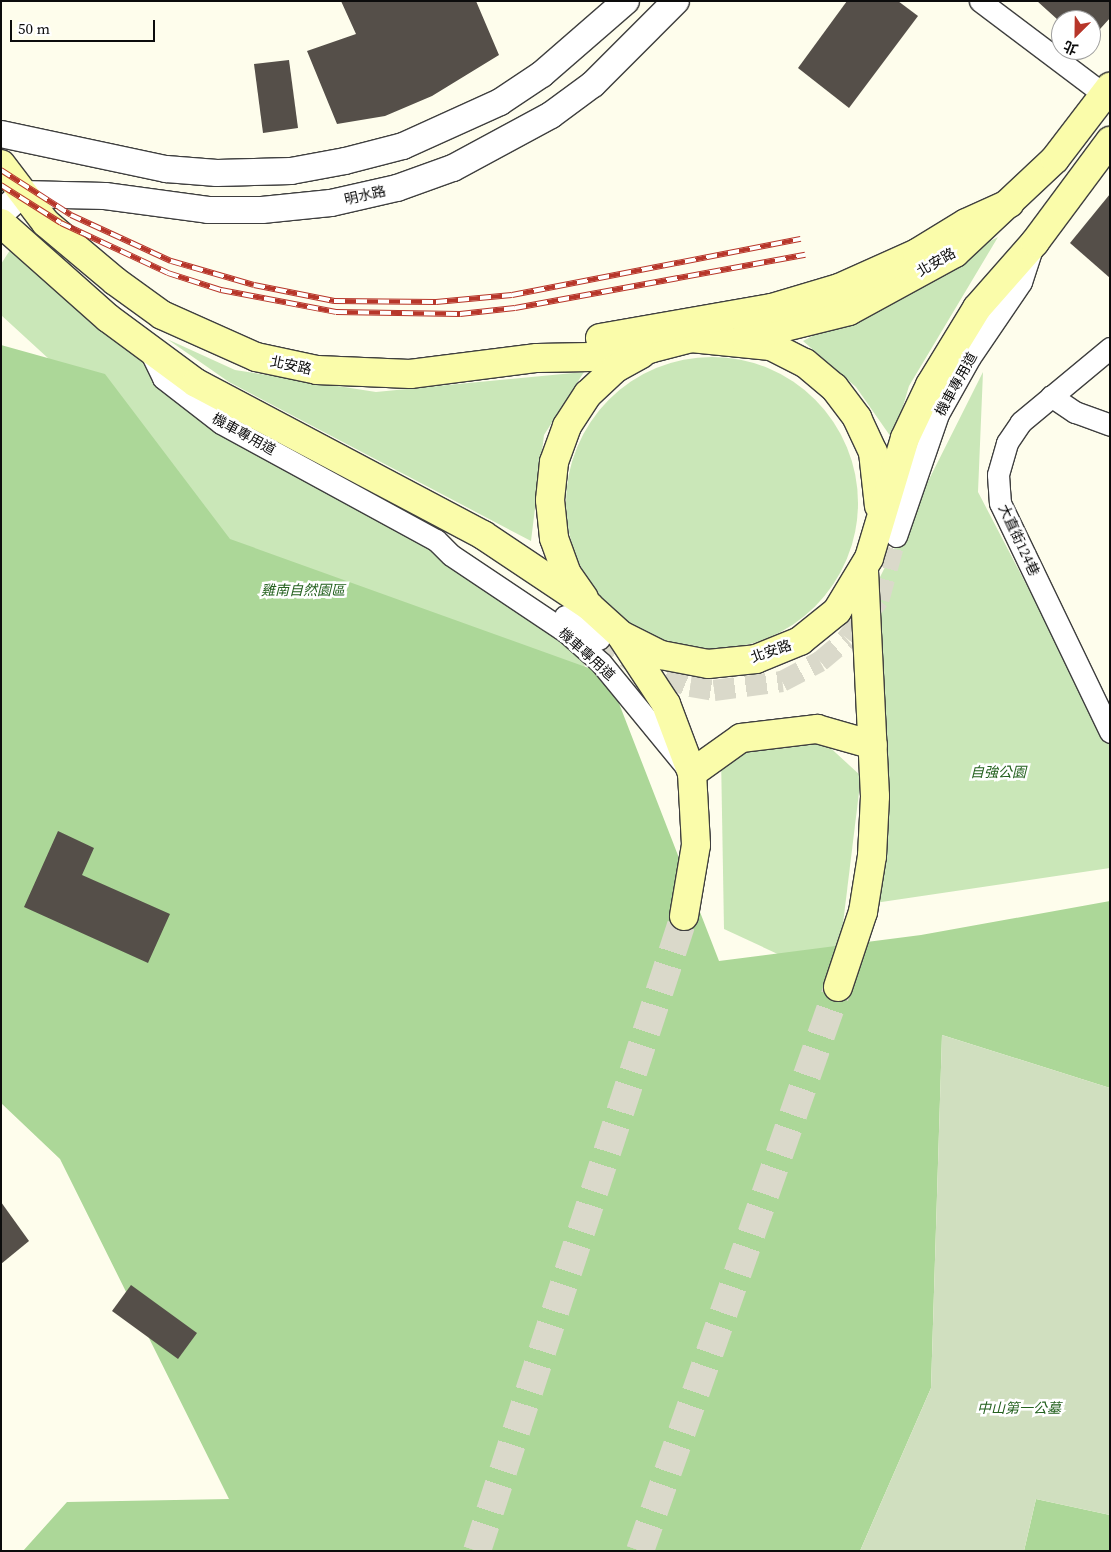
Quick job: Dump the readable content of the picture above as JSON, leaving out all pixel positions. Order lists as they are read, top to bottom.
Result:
{
  "streets": {
    "main road": ["北安路"],
    "street": ["明水路", "機車專用道", "大直街124巷"]
  },
  "crossings": [
    ["明水路", "北安路"],
    ["北安路", "機車專用道"]
  ],
  "parks": ["雞南自然園區", "自強公園", "中山第一公墓"],
  "scale_bar": "50 m",
  "north": "bottom left"
}
